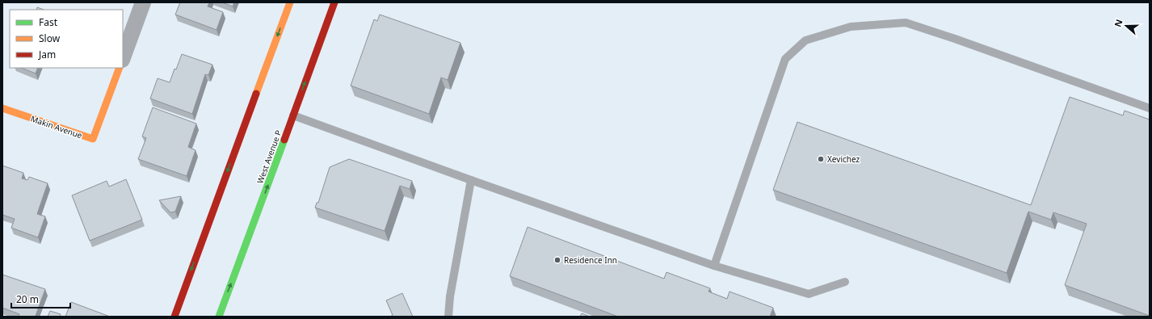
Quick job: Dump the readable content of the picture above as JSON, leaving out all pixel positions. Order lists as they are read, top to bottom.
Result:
{
  "streets": {
    "main road": ["Makin Avenue", "West Avenue P"]
  },
  "places": ["Xevichez", "Residence Inn"],
  "legend": ["Fast", "Slow", "Jam"],
  "scale_bar": "20 m",
  "north": "left"
}
